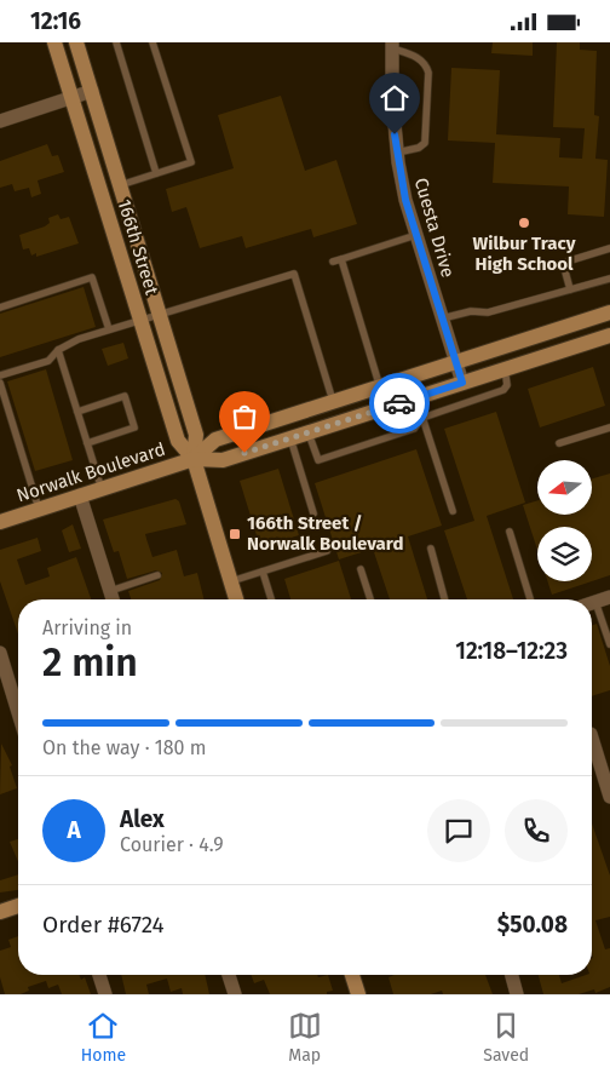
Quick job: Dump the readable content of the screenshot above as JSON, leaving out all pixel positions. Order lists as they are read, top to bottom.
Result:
{
  "streets": {
    "street": ["Cuesta Drive", "166th Street", "Norwalk Boulevard"]
  },
  "crossings": [
    ["Cuesta Drive", "Norwalk Boulevard"],
    ["166th Street", "Norwalk Boulevard"]
  ],
  "places": {
    "other": ["Wilbur Tracy High School"],
    "transit": ["166th Street / Norwalk Boulevard"]
  },
  "north": "left",
  "page": {
    "status": "12:16",
    "heading": ["2 min", "Arriving in", "12:18–12:23"],
    "panel": [
      "Alex",
      "Courier · 4.9",
      "Order #6724",
      "$50.08"
    ],
    "bar": "On the way · 180 m",
    "round": "A",
    "tabs": ["Home", "Map", "Saved"]
  }
}
